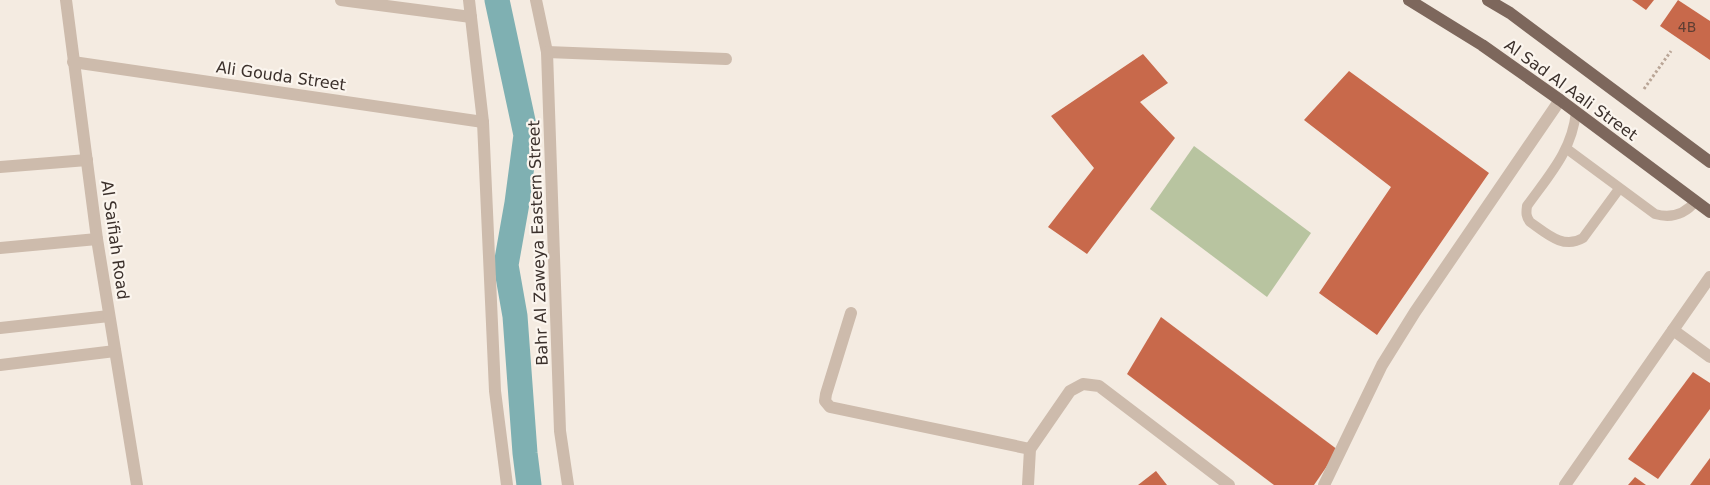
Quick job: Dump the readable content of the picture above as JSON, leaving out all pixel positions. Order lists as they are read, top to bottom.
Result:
{
  "streets": {
    "main road": ["Al Sad Al Aali Street"],
    "street": ["Ali Gouda Street", "Al Saifiah Road", "Bahr Al Zaweya Eastern Street"]
  },
  "crossings": [
    ["Ali Gouda Street", "Al Saifiah Road"]
  ],
  "house_numbers": ["4B"]
}
